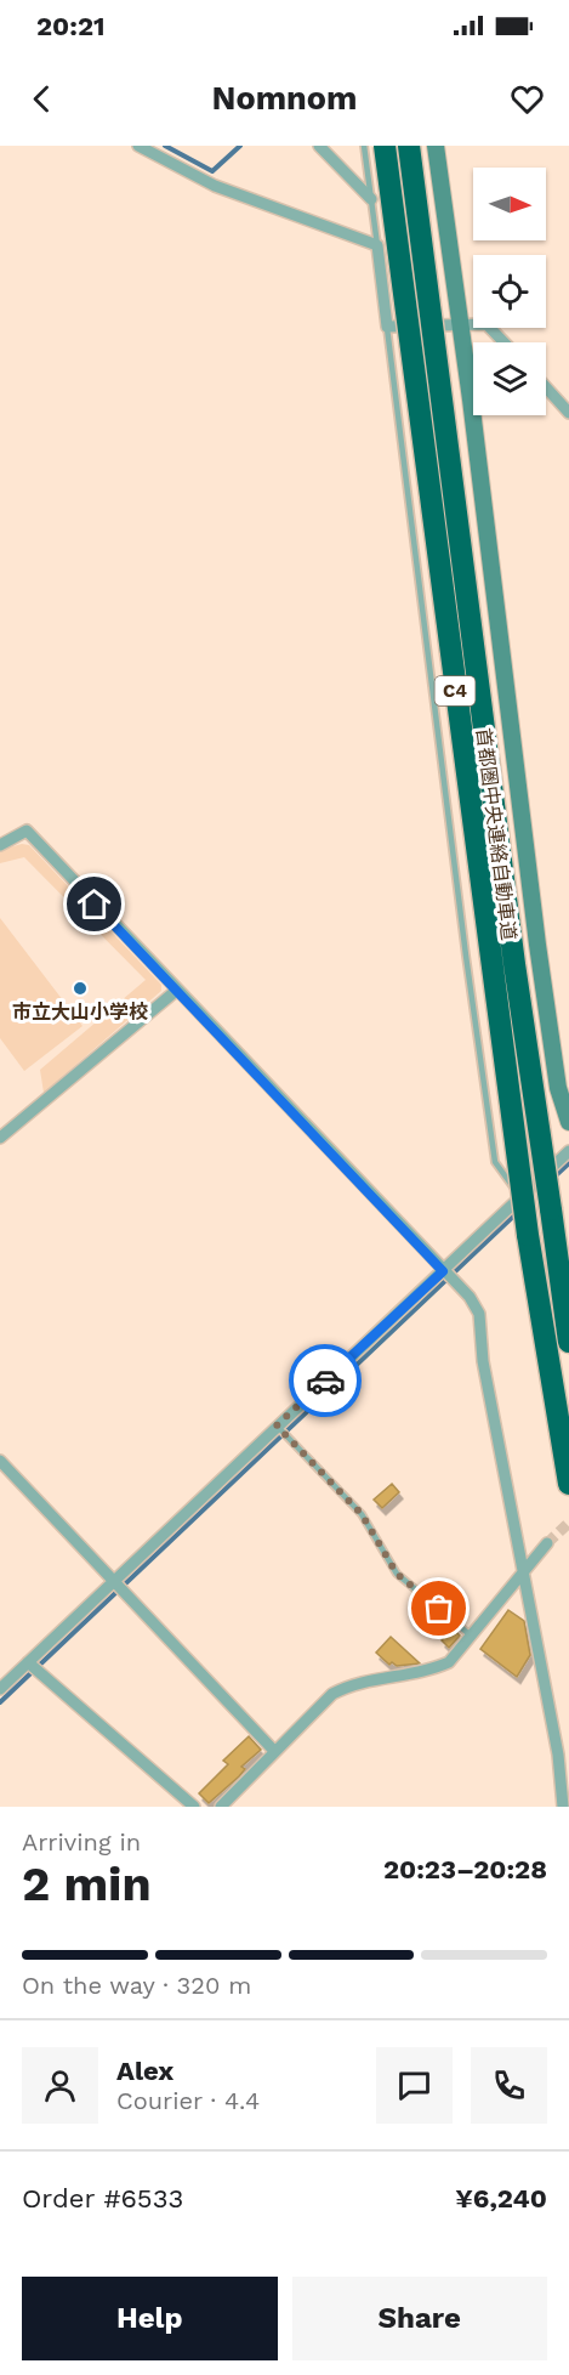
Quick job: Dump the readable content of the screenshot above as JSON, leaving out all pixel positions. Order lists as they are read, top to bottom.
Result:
{
  "streets": {
    "highway": ["C4", "首都圏中央連絡自動車道"]
  },
  "places": ["市立大山小学校"],
  "north": "right",
  "page": {
    "status": "20:21",
    "header": "Nomnom",
    "heading": ["2 min", "Arriving in", "20:23–20:28"],
    "panel": [
      "Alex",
      "Courier · 4.4",
      "Order #6533",
      "¥6,240"
    ],
    "bar": "On the way · 320 m",
    "buttons": ["Help", "Share"]
  }
}
